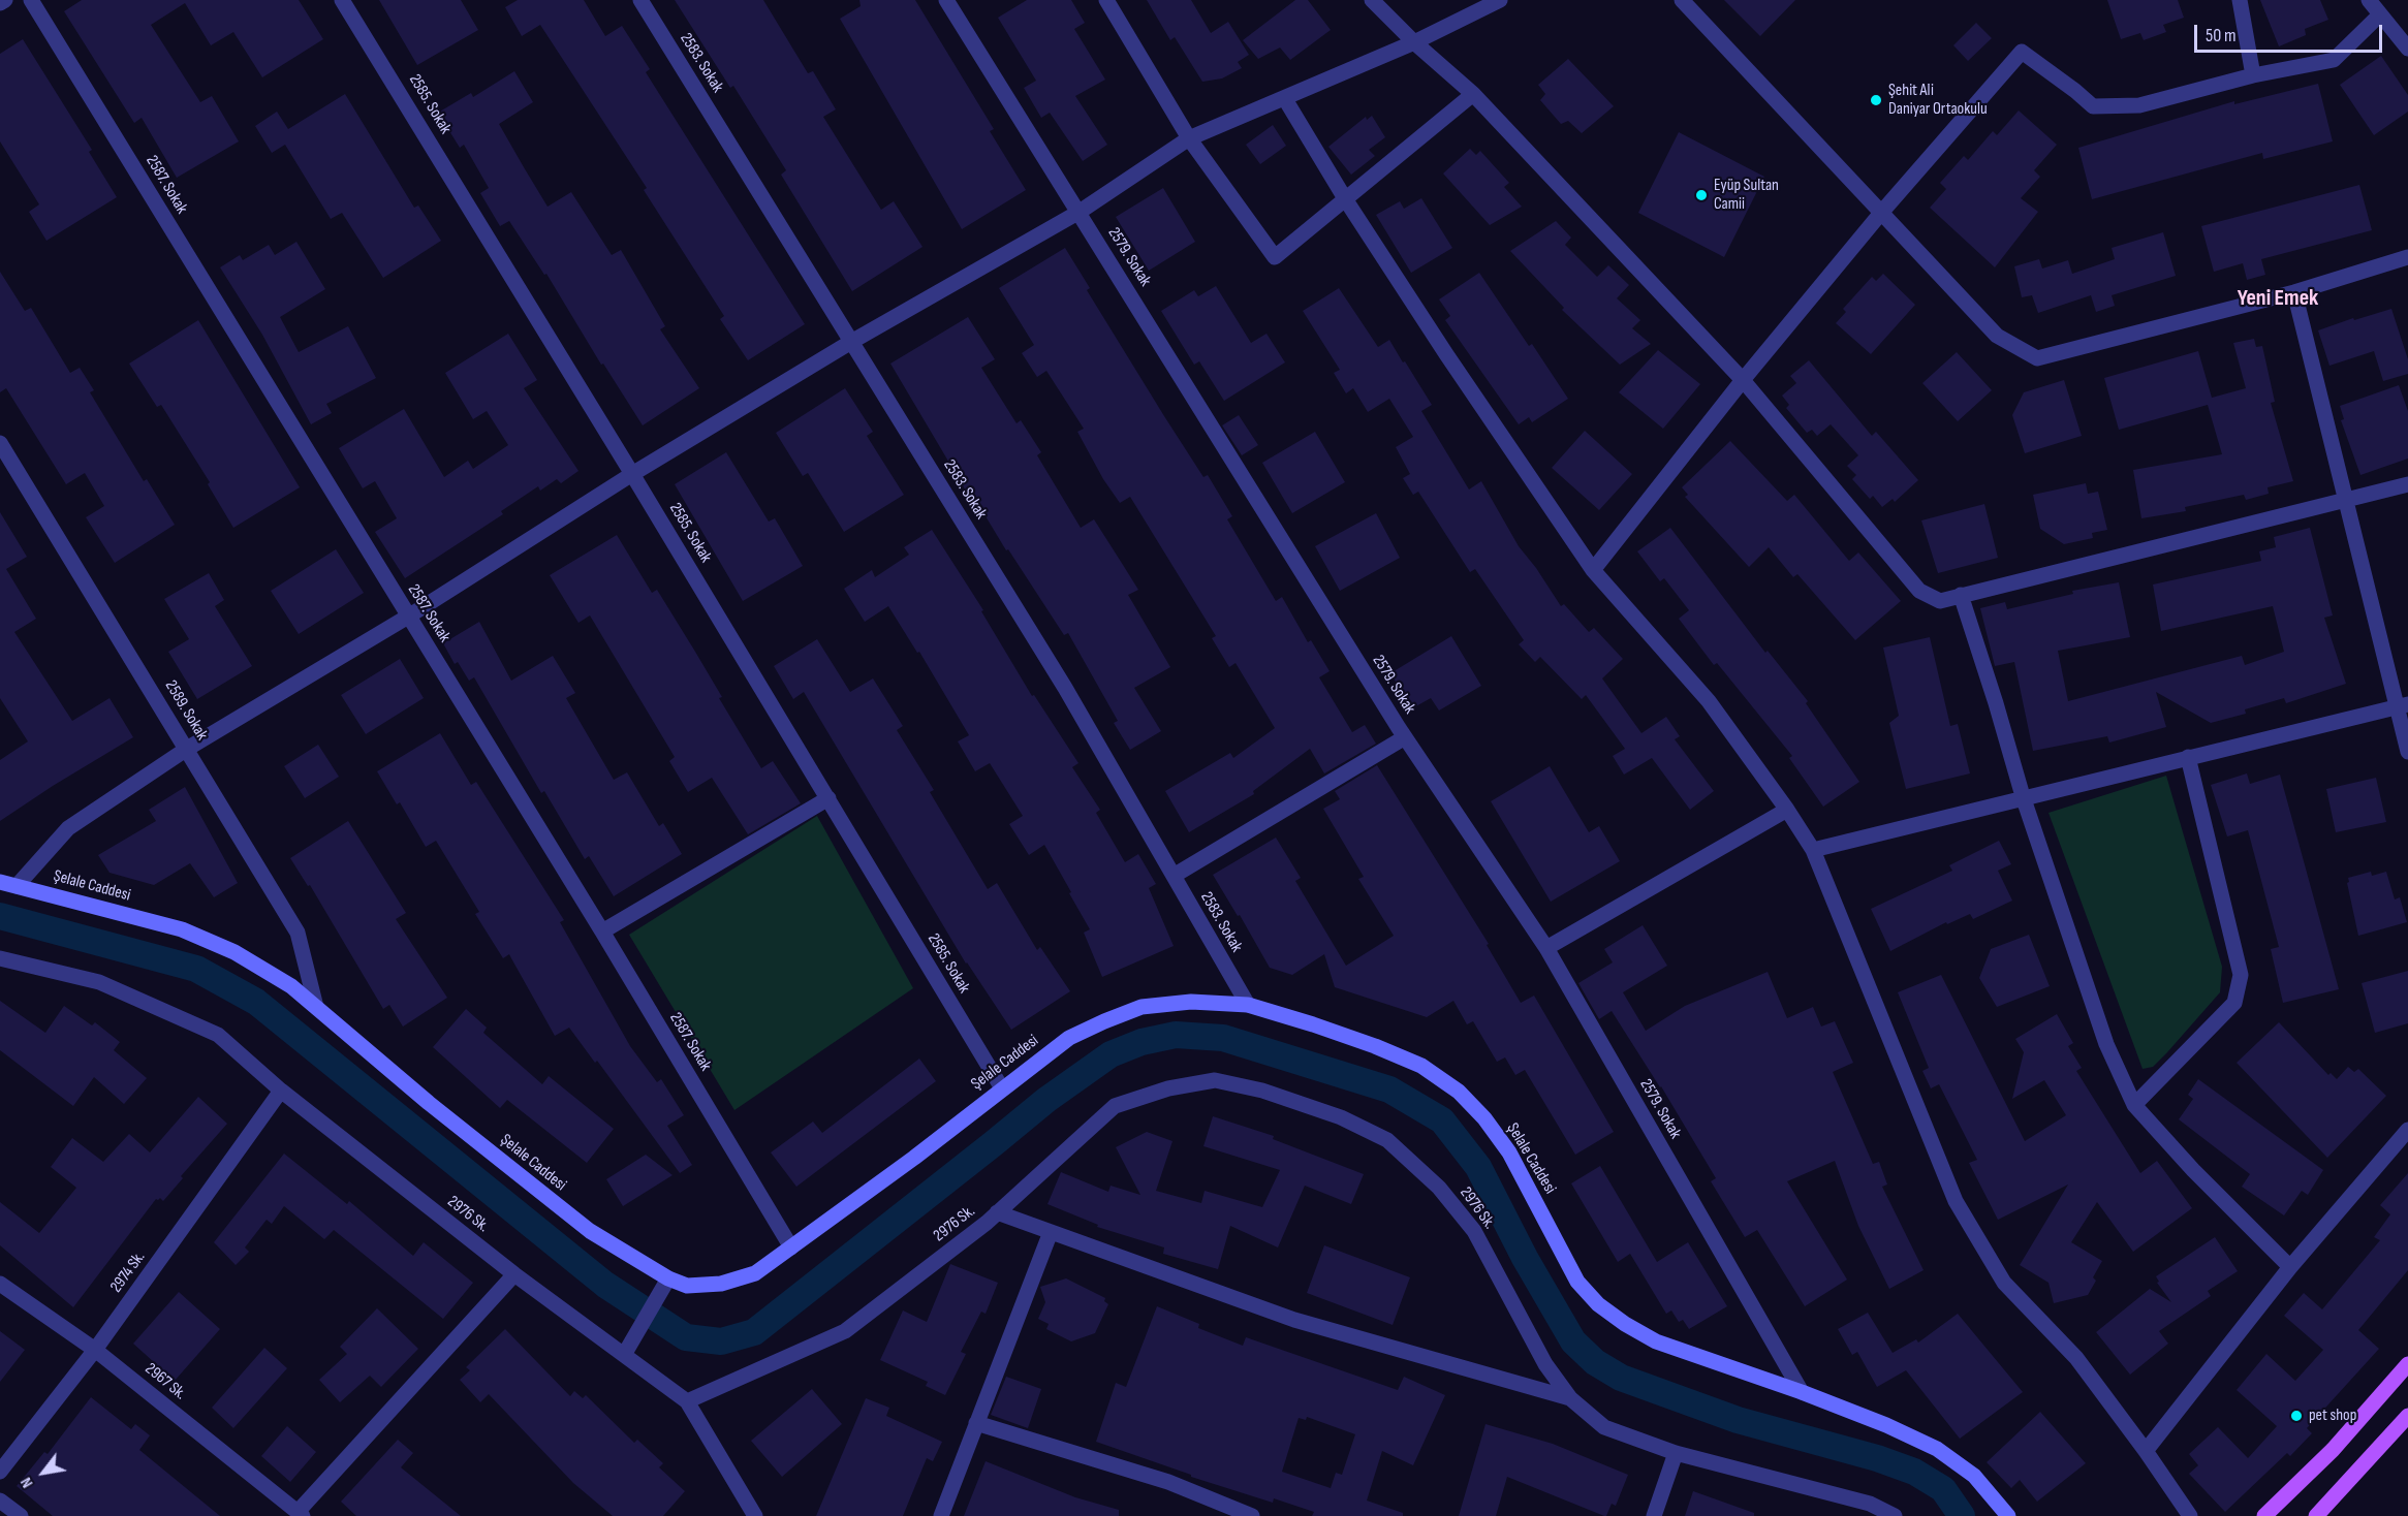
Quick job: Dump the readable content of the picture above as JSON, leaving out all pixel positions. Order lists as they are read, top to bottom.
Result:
{
  "streets": {
    "street": [
      "2583. Sokak",
      "2585. Sokak",
      "2587. Sokak",
      "2579. Sokak",
      "2589. Sokak",
      "Şelale Caddesi",
      "2976 Sk.",
      "2974 Sk.",
      "2967 Sk."
    ]
  },
  "crossings": [
    ["2583. Sokak", "Şelale Caddesi"],
    ["2585. Sokak", "Şelale Caddesi"],
    ["2587. Sokak", "Şelale Caddesi"],
    ["2579. Sokak", "Şelale Caddesi"],
    ["2589. Sokak", "Şelale Caddesi"],
    ["2976 Sk.", "2974 Sk."],
    ["2974 Sk.", "2967 Sk."]
  ],
  "districts": ["Yeni Emek"],
  "places": ["Şehit Ali Daniyar Ortaokulu", "Eyüp Sultan Camii", "pet shop"],
  "scale_bar": "50 m",
  "north": "bottom left"
}
